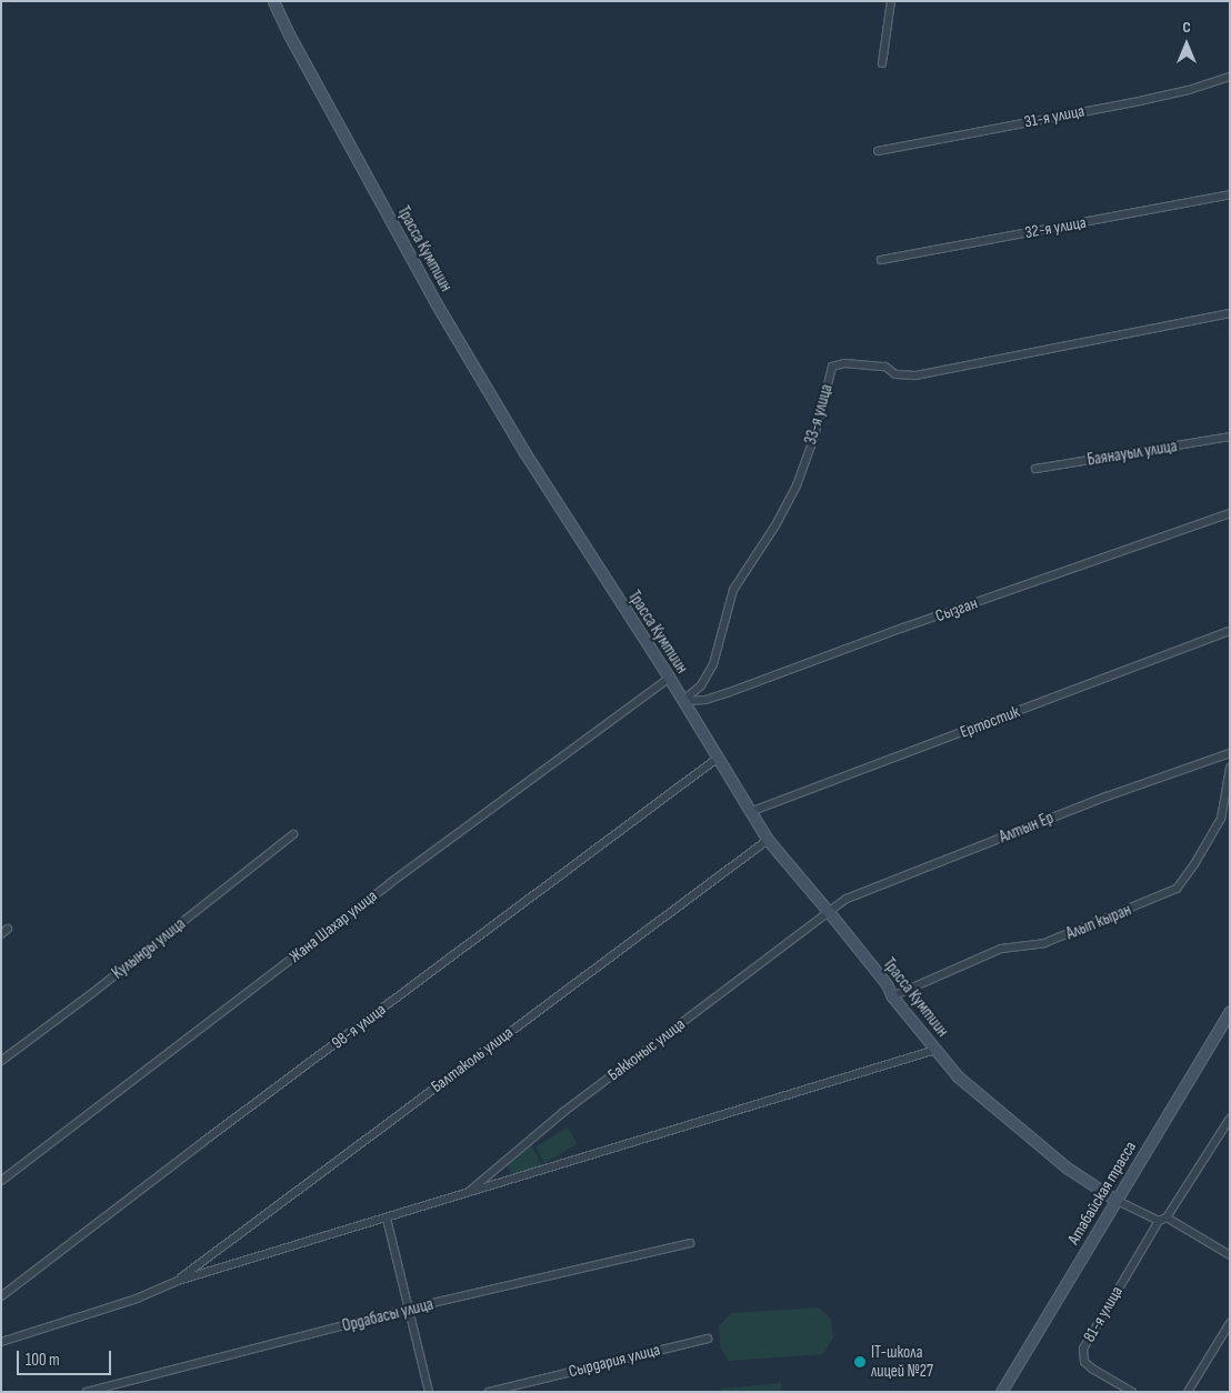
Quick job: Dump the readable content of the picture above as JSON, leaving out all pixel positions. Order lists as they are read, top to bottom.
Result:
{
  "streets": {
    "street": [
      "31-я улица",
      "32-я улица",
      "Трасса Кумтиин",
      "33-я улица",
      "Баянауыл улица",
      "Сызган",
      "Ертостик",
      "Алтын Ер",
      "Алып кыран",
      "Жана Шахар улица",
      "Кулынды улица",
      "98-я улица",
      "Бакконыс улица",
      "Балтаколь улица",
      "Атабайская трасса",
      "81-я улица",
      "Ордабасы улица",
      "Сырдария улица"
    ]
  },
  "crossings": [
    ["Трасса Кумтиин", "33-я улица"],
    ["Трасса Кумтиин", "Сызган"],
    ["Трасса Кумтиин", "Ертостик"],
    ["Трасса Кумтиин", "Алтын Ер"],
    ["Трасса Кумтиин", "Алып кыран"],
    ["Трасса Кумтиин", "Жана Шахар улица"],
    ["Трасса Кумтиин", "98-я улица"],
    ["Трасса Кумтиин", "Бакконыс улица"],
    ["Трасса Кумтиин", "Балтаколь улица"],
    ["Трасса Кумтиин", "Атабайская трасса"],
    ["33-я улица", "Сызган"],
    ["Алтын Ер", "Бакконыс улица"]
  ],
  "places": ["IT-школа лицей №27"],
  "scale_bar": "100 m",
  "north": "top"
}
